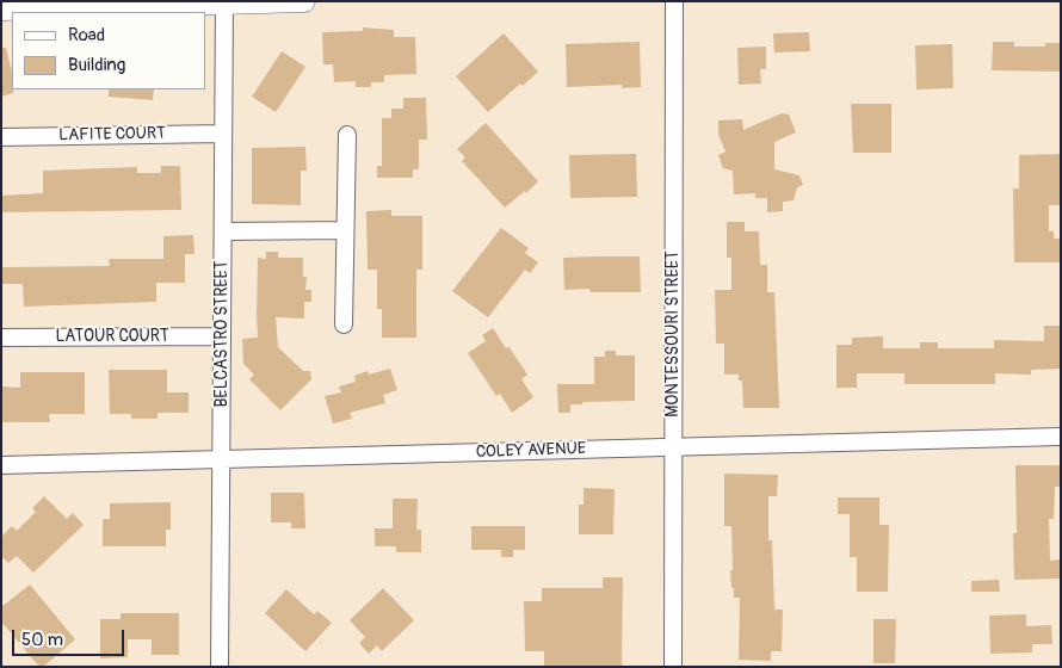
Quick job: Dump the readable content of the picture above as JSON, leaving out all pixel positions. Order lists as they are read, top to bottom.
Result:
{
  "streets": {
    "street": [
      "LAFITE COURT",
      "BELCASTRO STREET",
      "MONTESSOURI STREET",
      "LATOUR COURT",
      "COLEY AVENUE"
    ]
  },
  "crossings": [
    ["LAFITE COURT", "BELCASTRO STREET"],
    ["BELCASTRO STREET", "LATOUR COURT"],
    ["BELCASTRO STREET", "COLEY AVENUE"],
    ["MONTESSOURI STREET", "COLEY AVENUE"]
  ],
  "legend": ["Road", "Building"],
  "scale_bar": "50 m"
}
